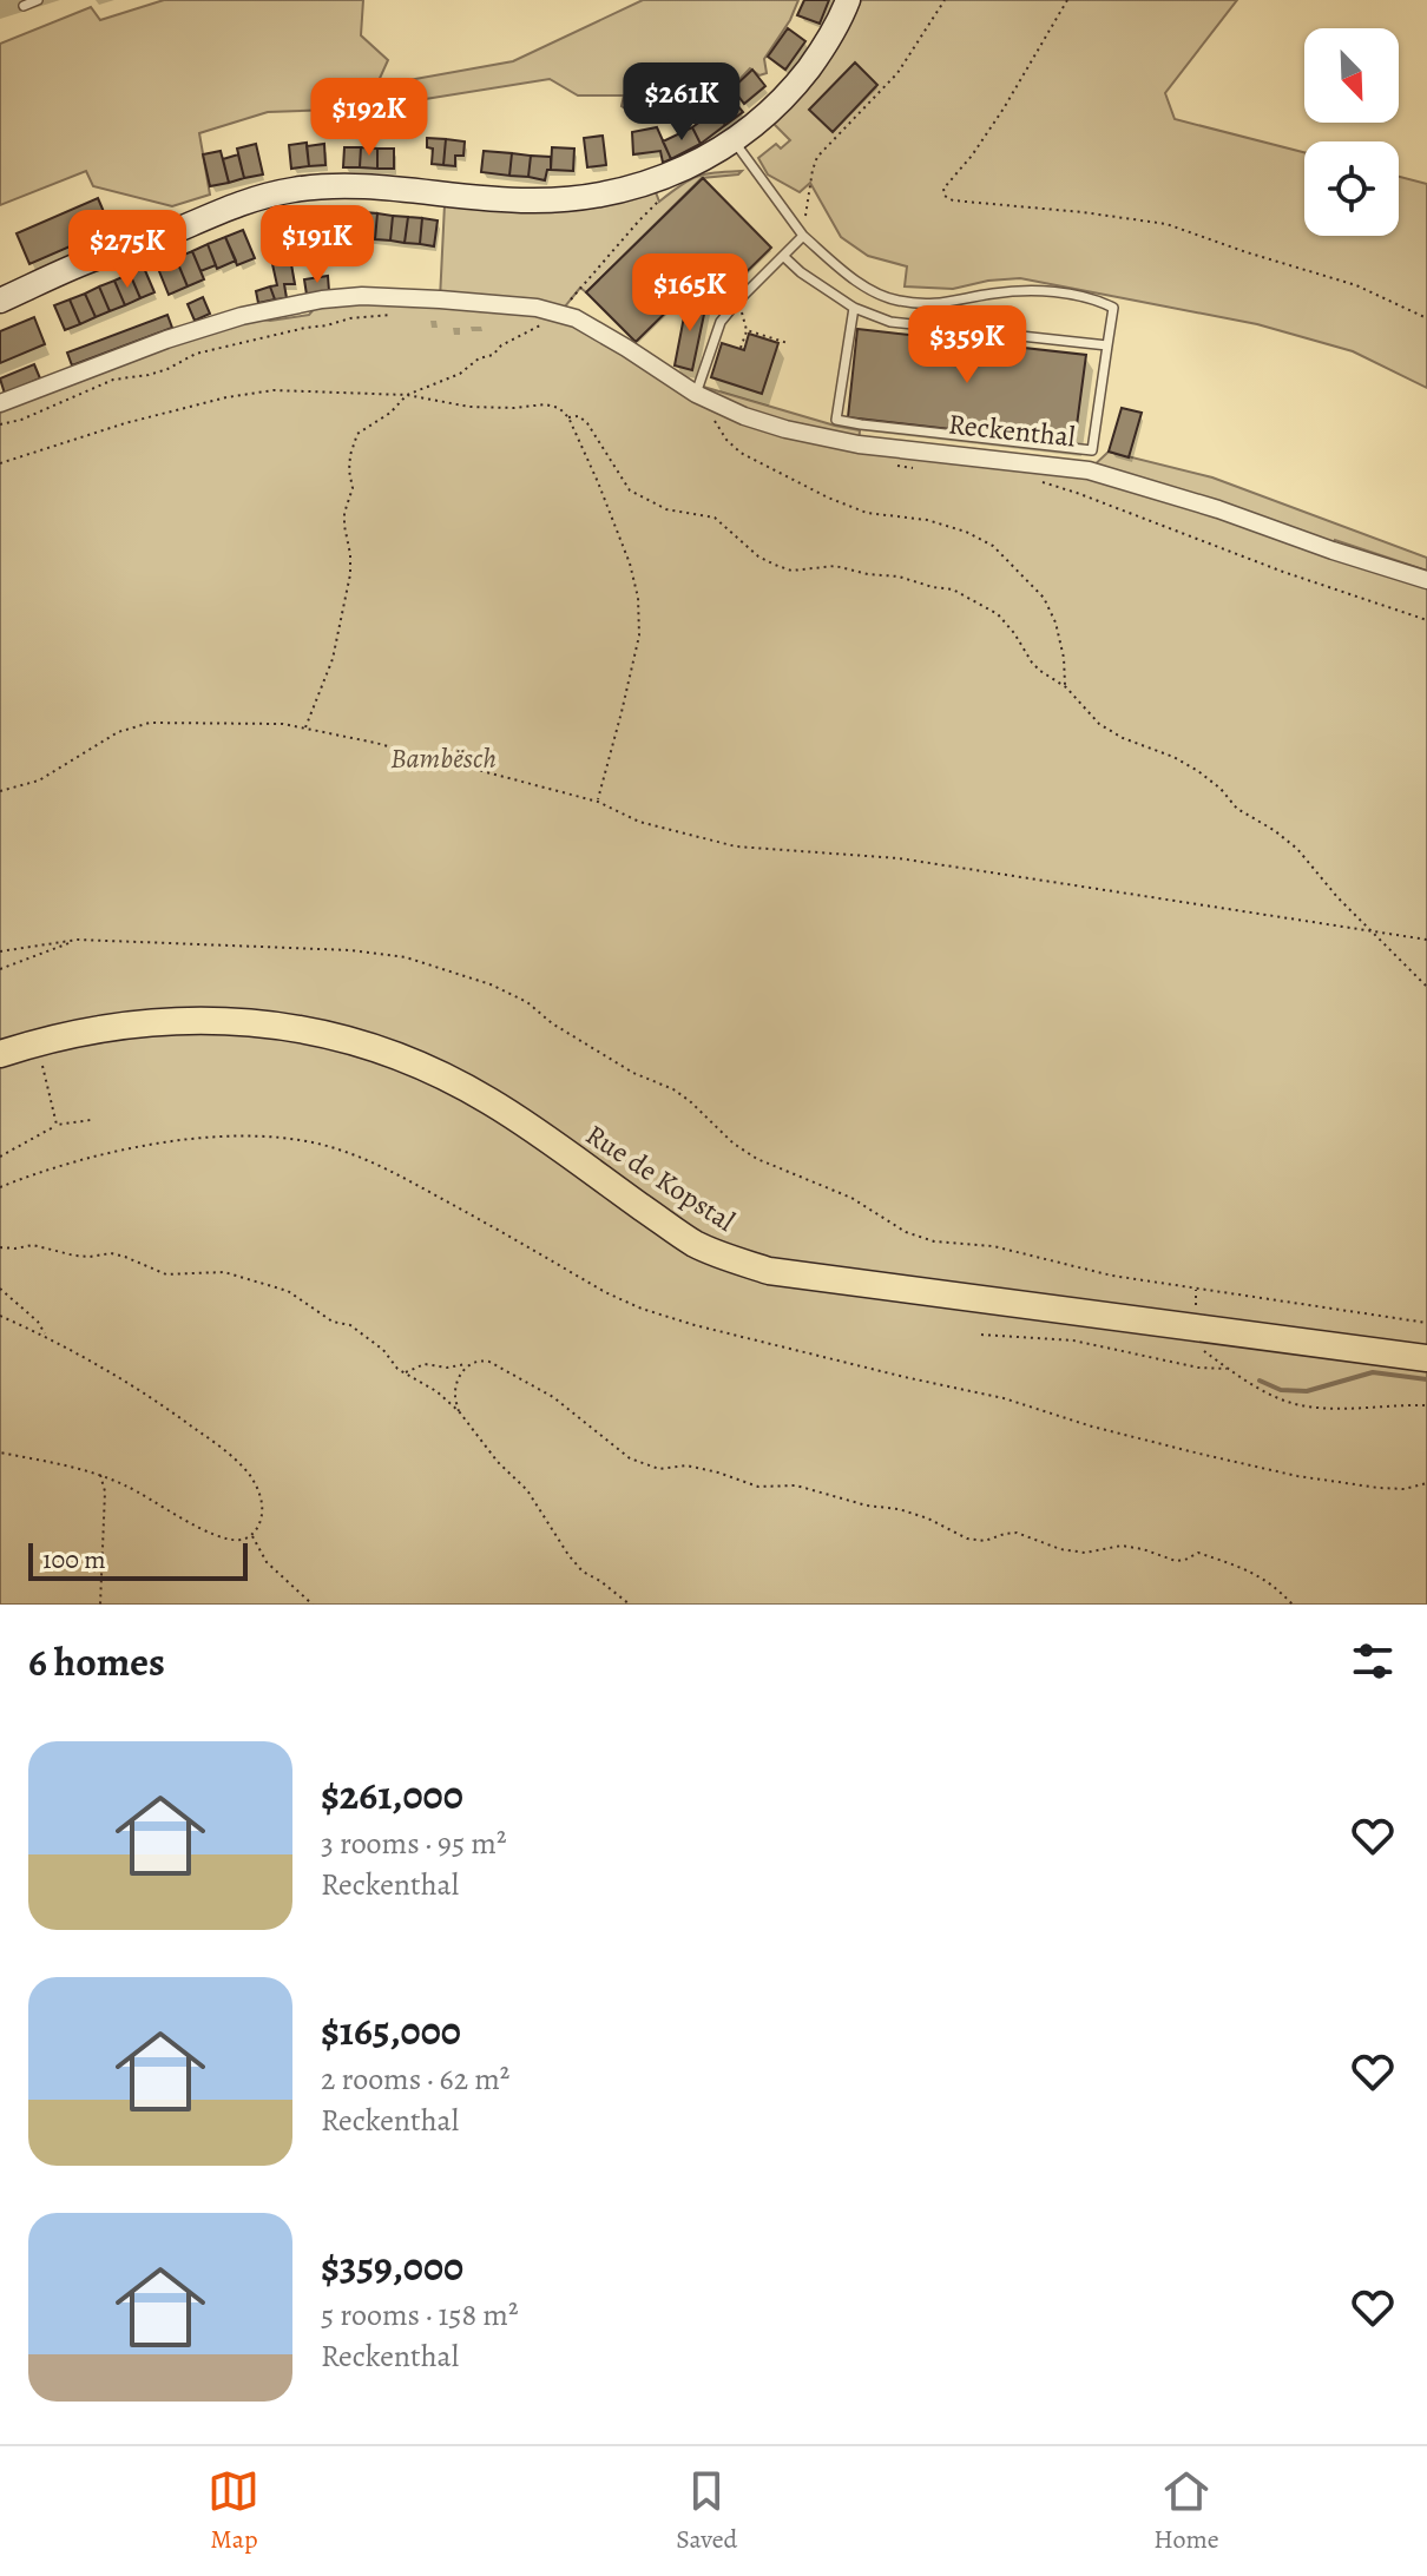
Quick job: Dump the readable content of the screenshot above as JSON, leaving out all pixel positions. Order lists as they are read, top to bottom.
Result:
{
  "streets": {
    "main road": ["Rue de Kopstal"],
    "street": ["Reckenthal"]
  },
  "parks": ["Bambësch"],
  "scale_bar": "100 m",
  "north": "bottom right",
  "page": {
    "price": [
      "$261K",
      "$192K",
      "$191K",
      "$275K",
      "$165K",
      "$359K"
    ],
    "scale": "100 m",
    "heading": "6 homes",
    "list": [
      {
        "name": "$261,000",
        "note": "3 rooms · 95 m² · Reckenthal"
      },
      {
        "name": "$165,000",
        "note": "2 rooms · 62 m² · Reckenthal"
      },
      {
        "name": "$359,000",
        "note": "5 rooms · 158 m² · Reckenthal"
      }
    ],
    "tabs": ["Map", "Saved", "Home"]
  }
}
